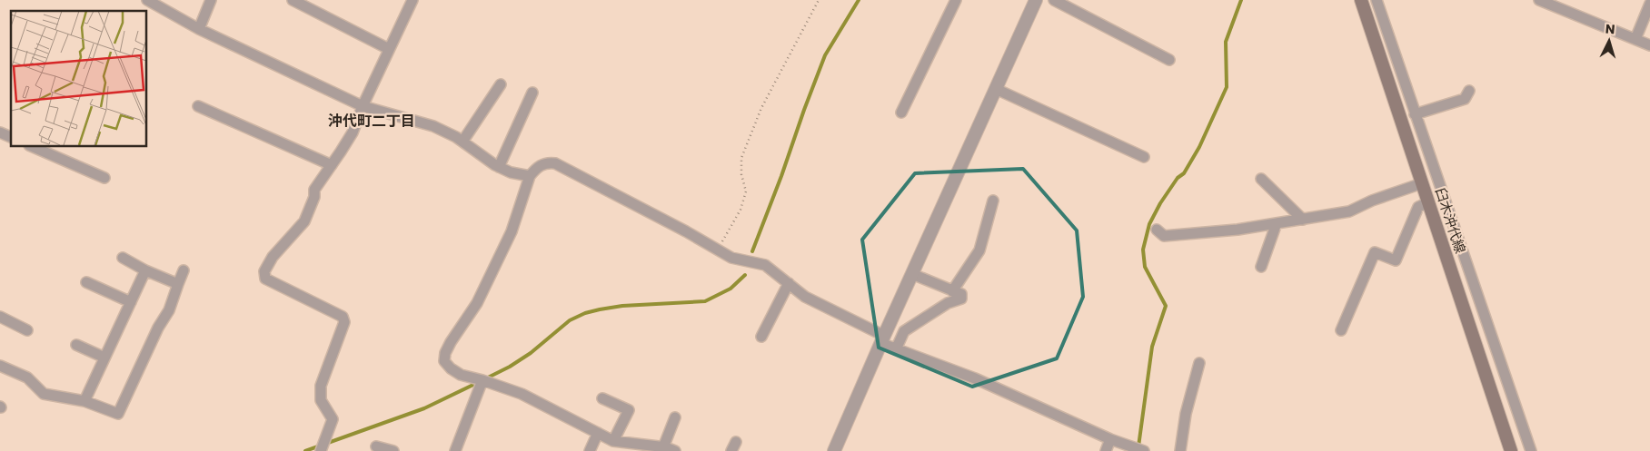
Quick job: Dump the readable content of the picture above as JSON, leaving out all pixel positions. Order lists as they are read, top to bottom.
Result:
{
  "streets": {
    "main road": ["臼木沖代線"]
  },
  "districts": ["沖代町二丁目"],
  "north": "top"
}
